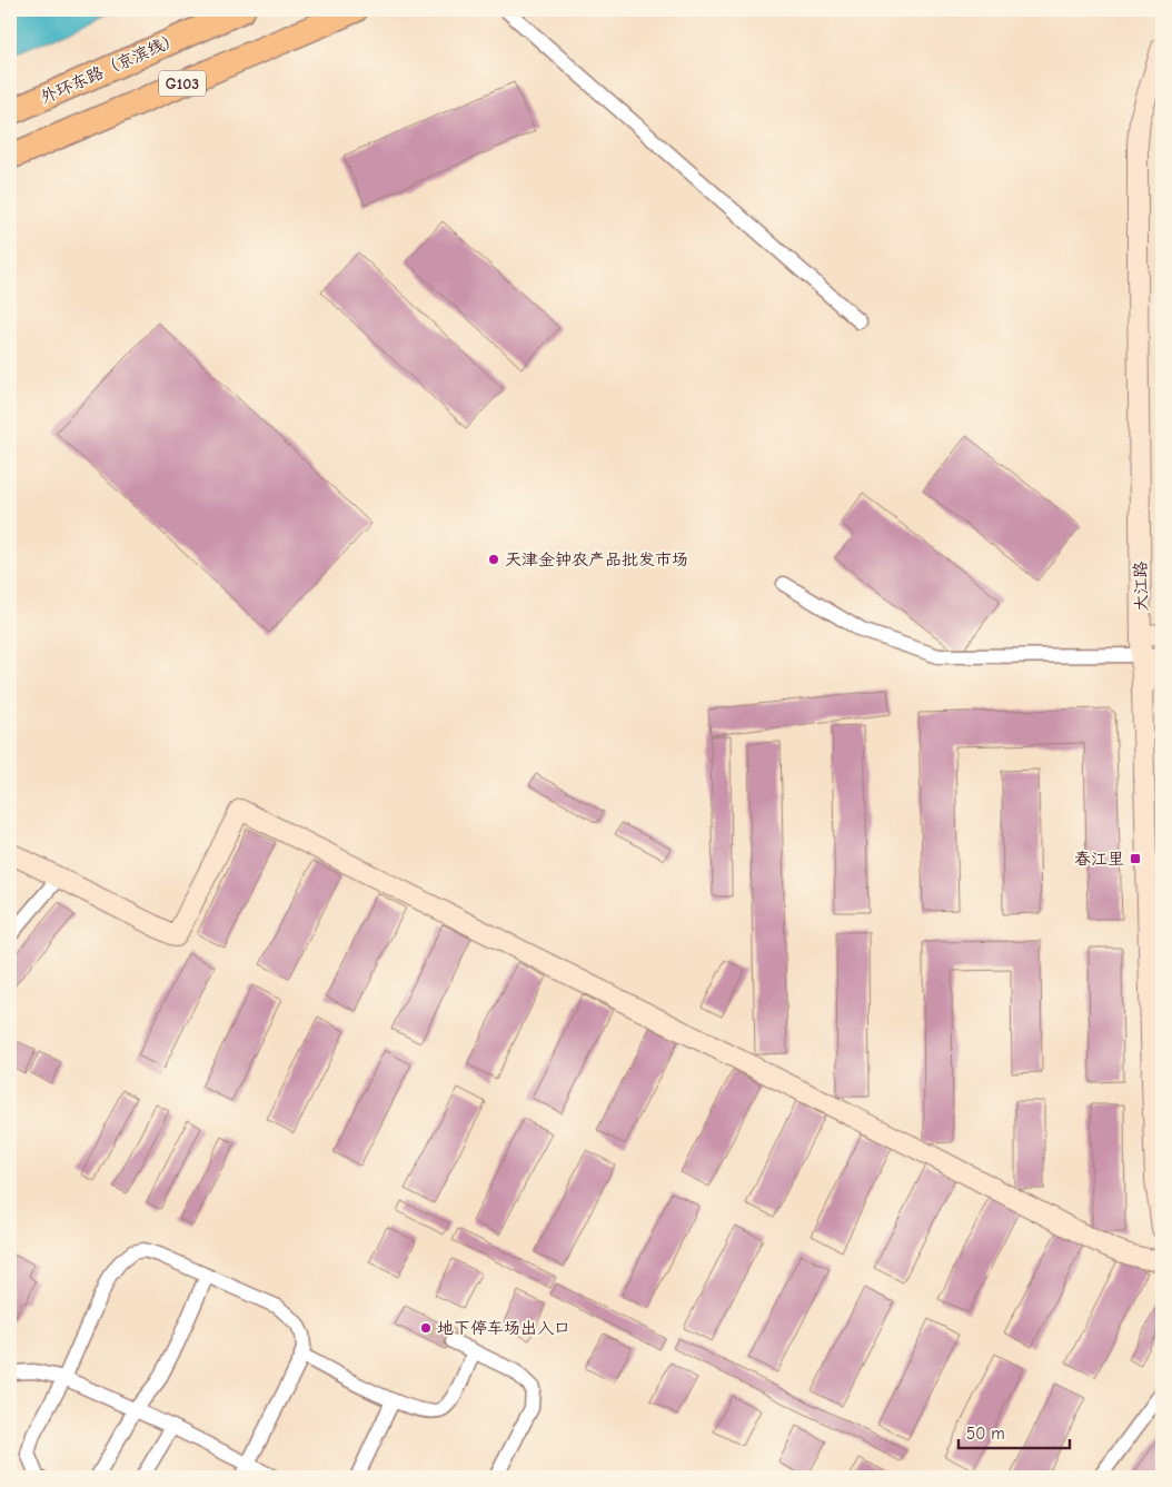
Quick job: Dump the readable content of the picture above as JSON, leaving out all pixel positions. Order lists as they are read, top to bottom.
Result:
{
  "streets": {
    "highway": ["外环东路（京滨线）", "G103"],
    "street": ["大江路"]
  },
  "places": {
    "other": ["天津金钟农产品批发市场", "地下停车场出入口"],
    "transit": ["春江里"]
  },
  "scale_bar": "50 m"
}
